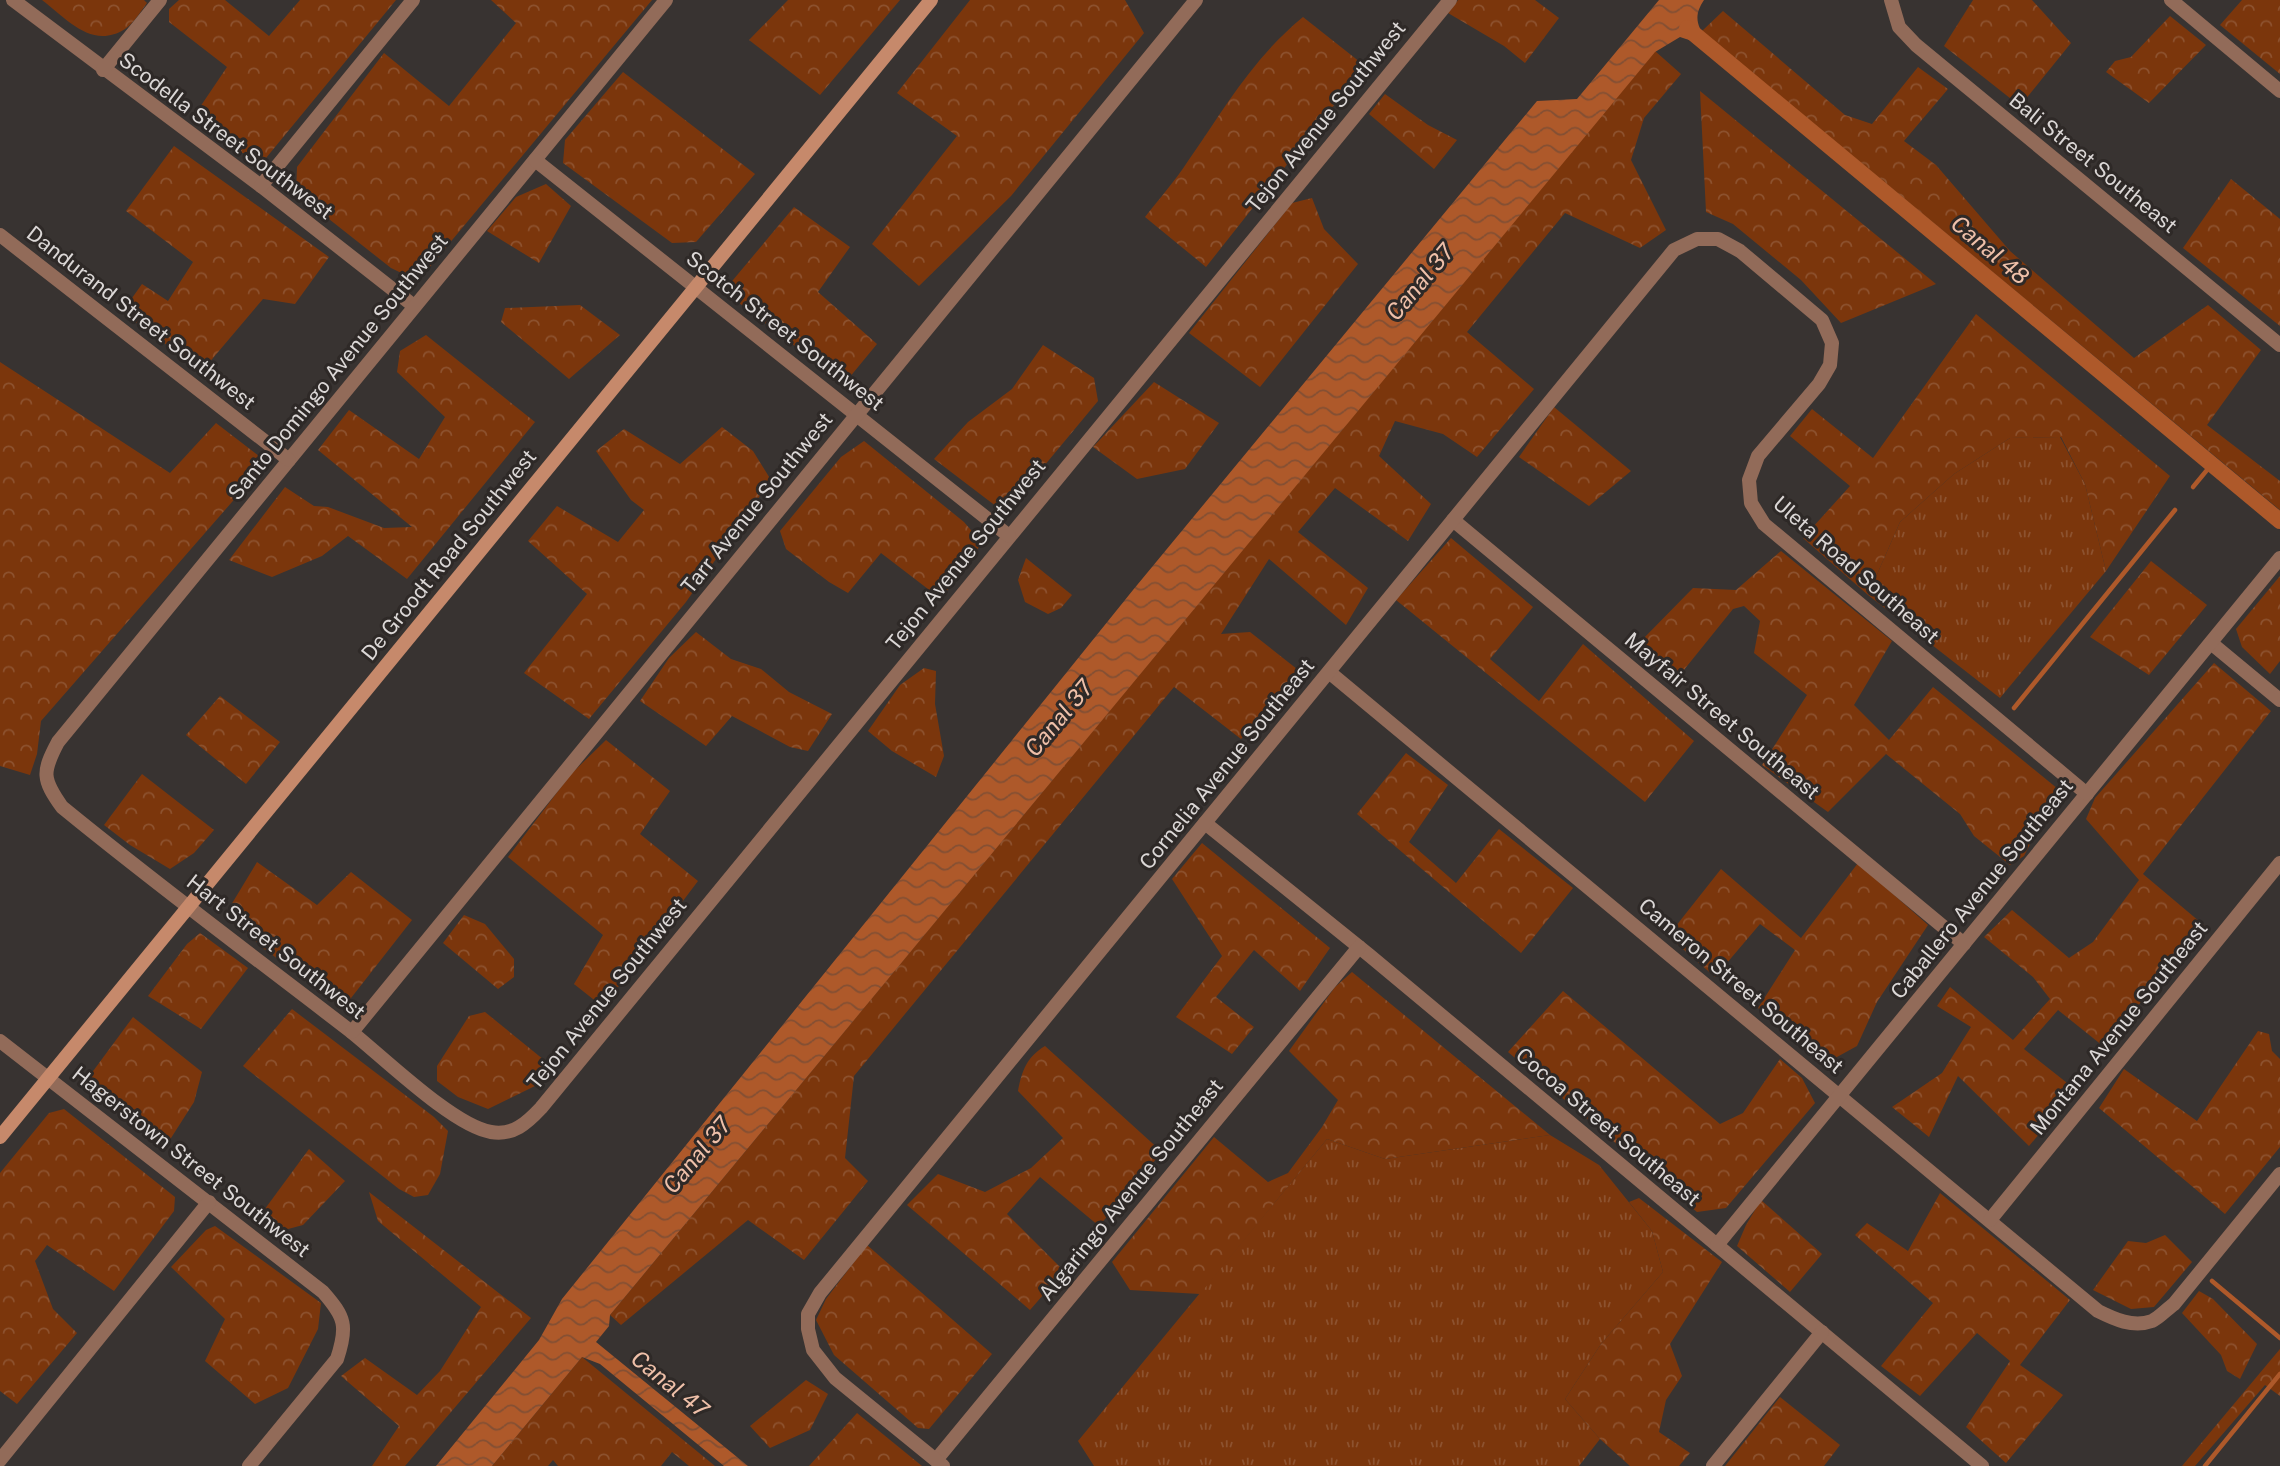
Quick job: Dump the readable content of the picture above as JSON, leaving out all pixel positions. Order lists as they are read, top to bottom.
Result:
{
  "streets": {
    "street": [
      "Tejon Avenue Southwest",
      "Scodella Street Southwest",
      "Bali Street Southeast",
      "Dandurand Street Southwest",
      "Scotch Street Southwest",
      "Santo Domingo Avenue Southwest",
      "Tarr Avenue Southwest",
      "De Groodt Road Southwest",
      "Uleta Road Southeast",
      "Mayfair Street Southeast",
      "Cornelia Avenue Southeast",
      "Caballero Avenue Southeast",
      "Hart Street Southwest",
      "Cameron Street Southeast",
      "Montana Avenue Southeast",
      "Cocoa Street Southeast",
      "Hagerstown Street Southwest",
      "Algaringo Avenue Southeast"
    ]
  },
  "crossings": [
    ["Tejon Avenue Southwest", "Scotch Street Southwest"],
    ["Tejon Avenue Southwest", "Hart Street Southwest"],
    ["Scodella Street Southwest", "Santo Domingo Avenue Southwest"],
    ["Dandurand Street Southwest", "Santo Domingo Avenue Southwest"],
    ["Scotch Street Southwest", "Santo Domingo Avenue Southwest"],
    ["Scotch Street Southwest", "Tarr Avenue Southwest"],
    ["Scotch Street Southwest", "De Groodt Road Southwest"],
    ["Santo Domingo Avenue Southwest", "Hart Street Southwest"],
    ["Tarr Avenue Southwest", "Hart Street Southwest"],
    ["De Groodt Road Southwest", "Hart Street Southwest"],
    ["De Groodt Road Southwest", "Hagerstown Street Southwest"],
    ["Uleta Road Southeast", "Cornelia Avenue Southeast"],
    ["Uleta Road Southeast", "Caballero Avenue Southeast"],
    ["Mayfair Street Southeast", "Cornelia Avenue Southeast"],
    ["Mayfair Street Southeast", "Caballero Avenue Southeast"],
    ["Cornelia Avenue Southeast", "Cameron Street Southeast"],
    ["Cornelia Avenue Southeast", "Cocoa Street Southeast"],
    ["Cornelia Avenue Southeast", "Algaringo Avenue Southeast"],
    ["Caballero Avenue Southeast", "Cameron Street Southeast"],
    ["Caballero Avenue Southeast", "Cocoa Street Southeast"],
    ["Cameron Street Southeast", "Montana Avenue Southeast"],
    ["Cocoa Street Southeast", "Algaringo Avenue Southeast"]
  ],
  "water": ["Canal 48", "Canal 37", "Canal 47"]
}
